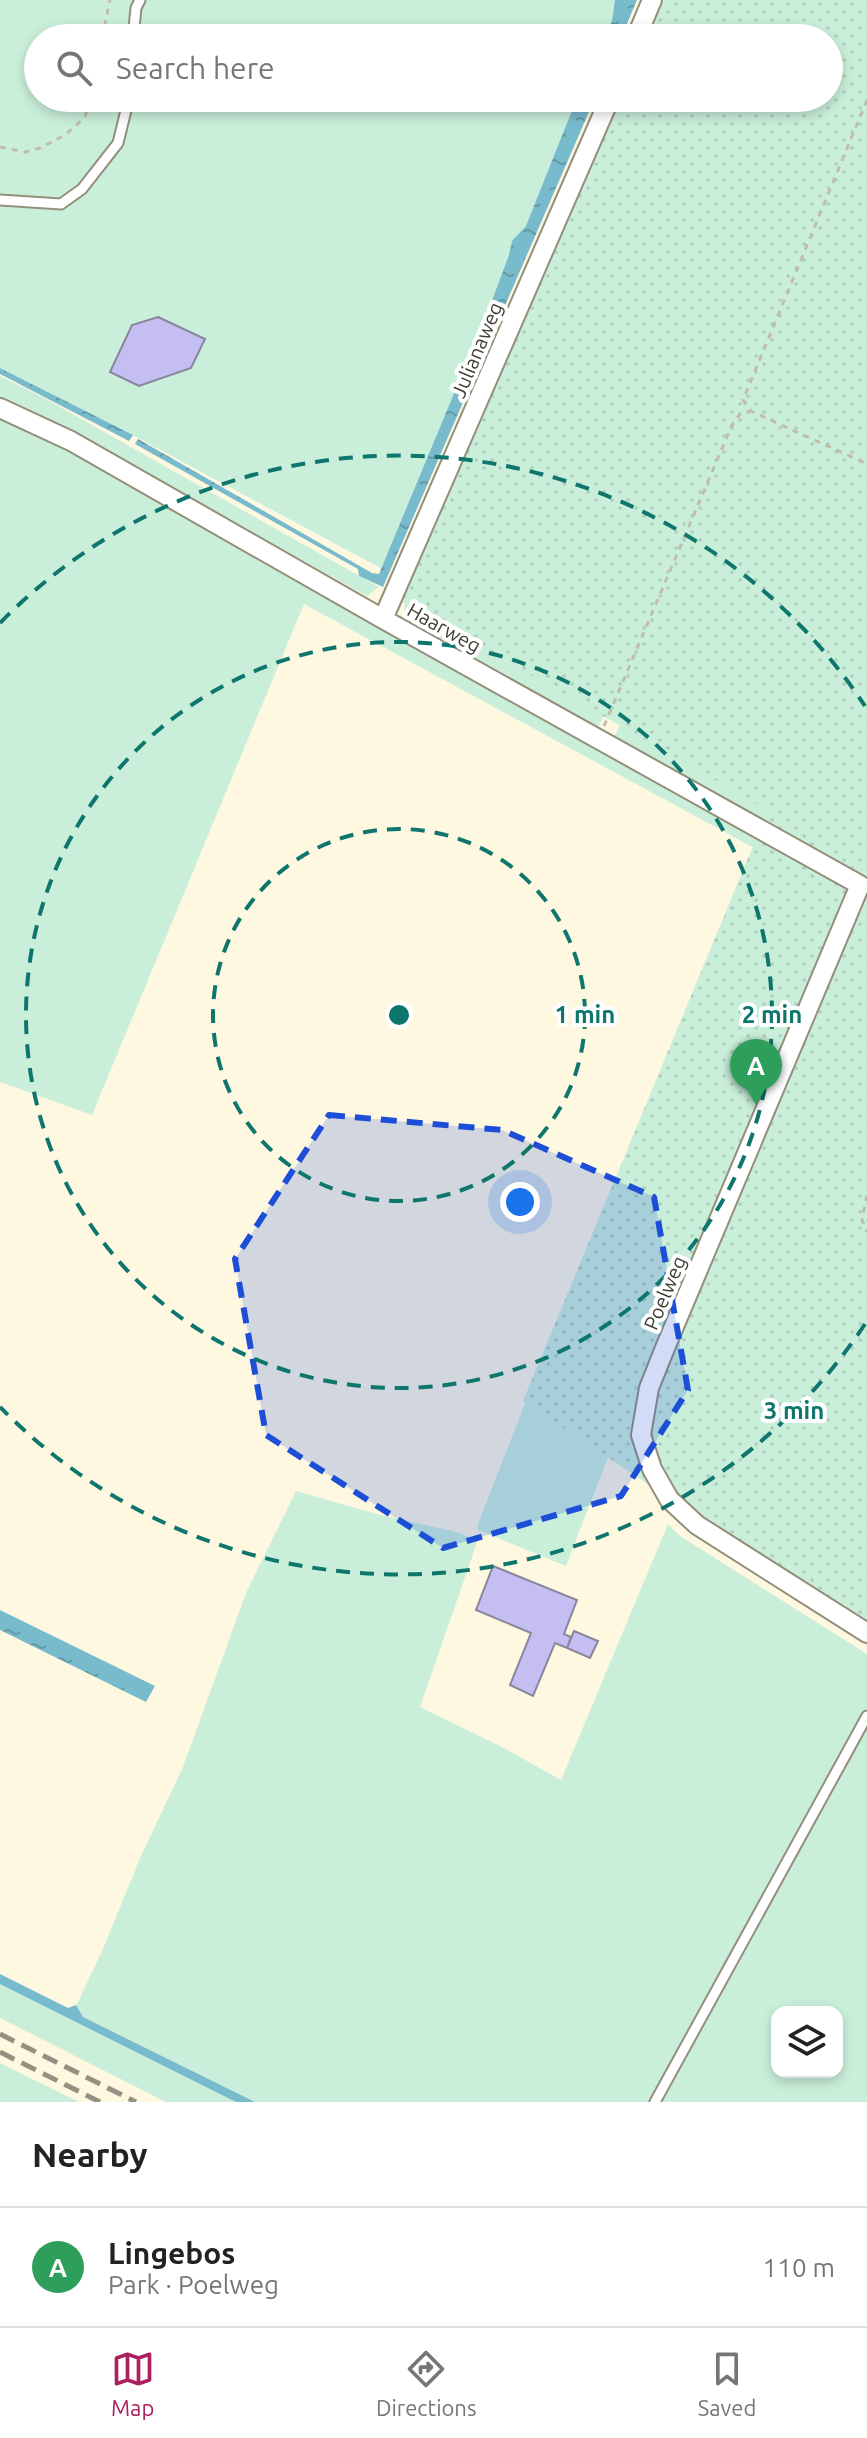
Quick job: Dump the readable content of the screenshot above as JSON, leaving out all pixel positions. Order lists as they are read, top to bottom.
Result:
{
  "streets": {
    "street": ["Julianaweg", "Haarweg", "Poelweg"]
  },
  "crossings": [
    ["Julianaweg", "Haarweg"],
    ["Haarweg", "Poelweg"]
  ],
  "page": {
    "search": "Search here",
    "pins": "A",
    "heading": "Nearby",
    "list": [
      {
        "mark": "A",
        "name": "Lingebos",
        "note": "Park · Poelweg",
        "value": "110 m"
      }
    ],
    "nav": ["Map", "Directions", "Saved"]
  },
  "rings": ["1 min", "2 min", "3 min"]
}
